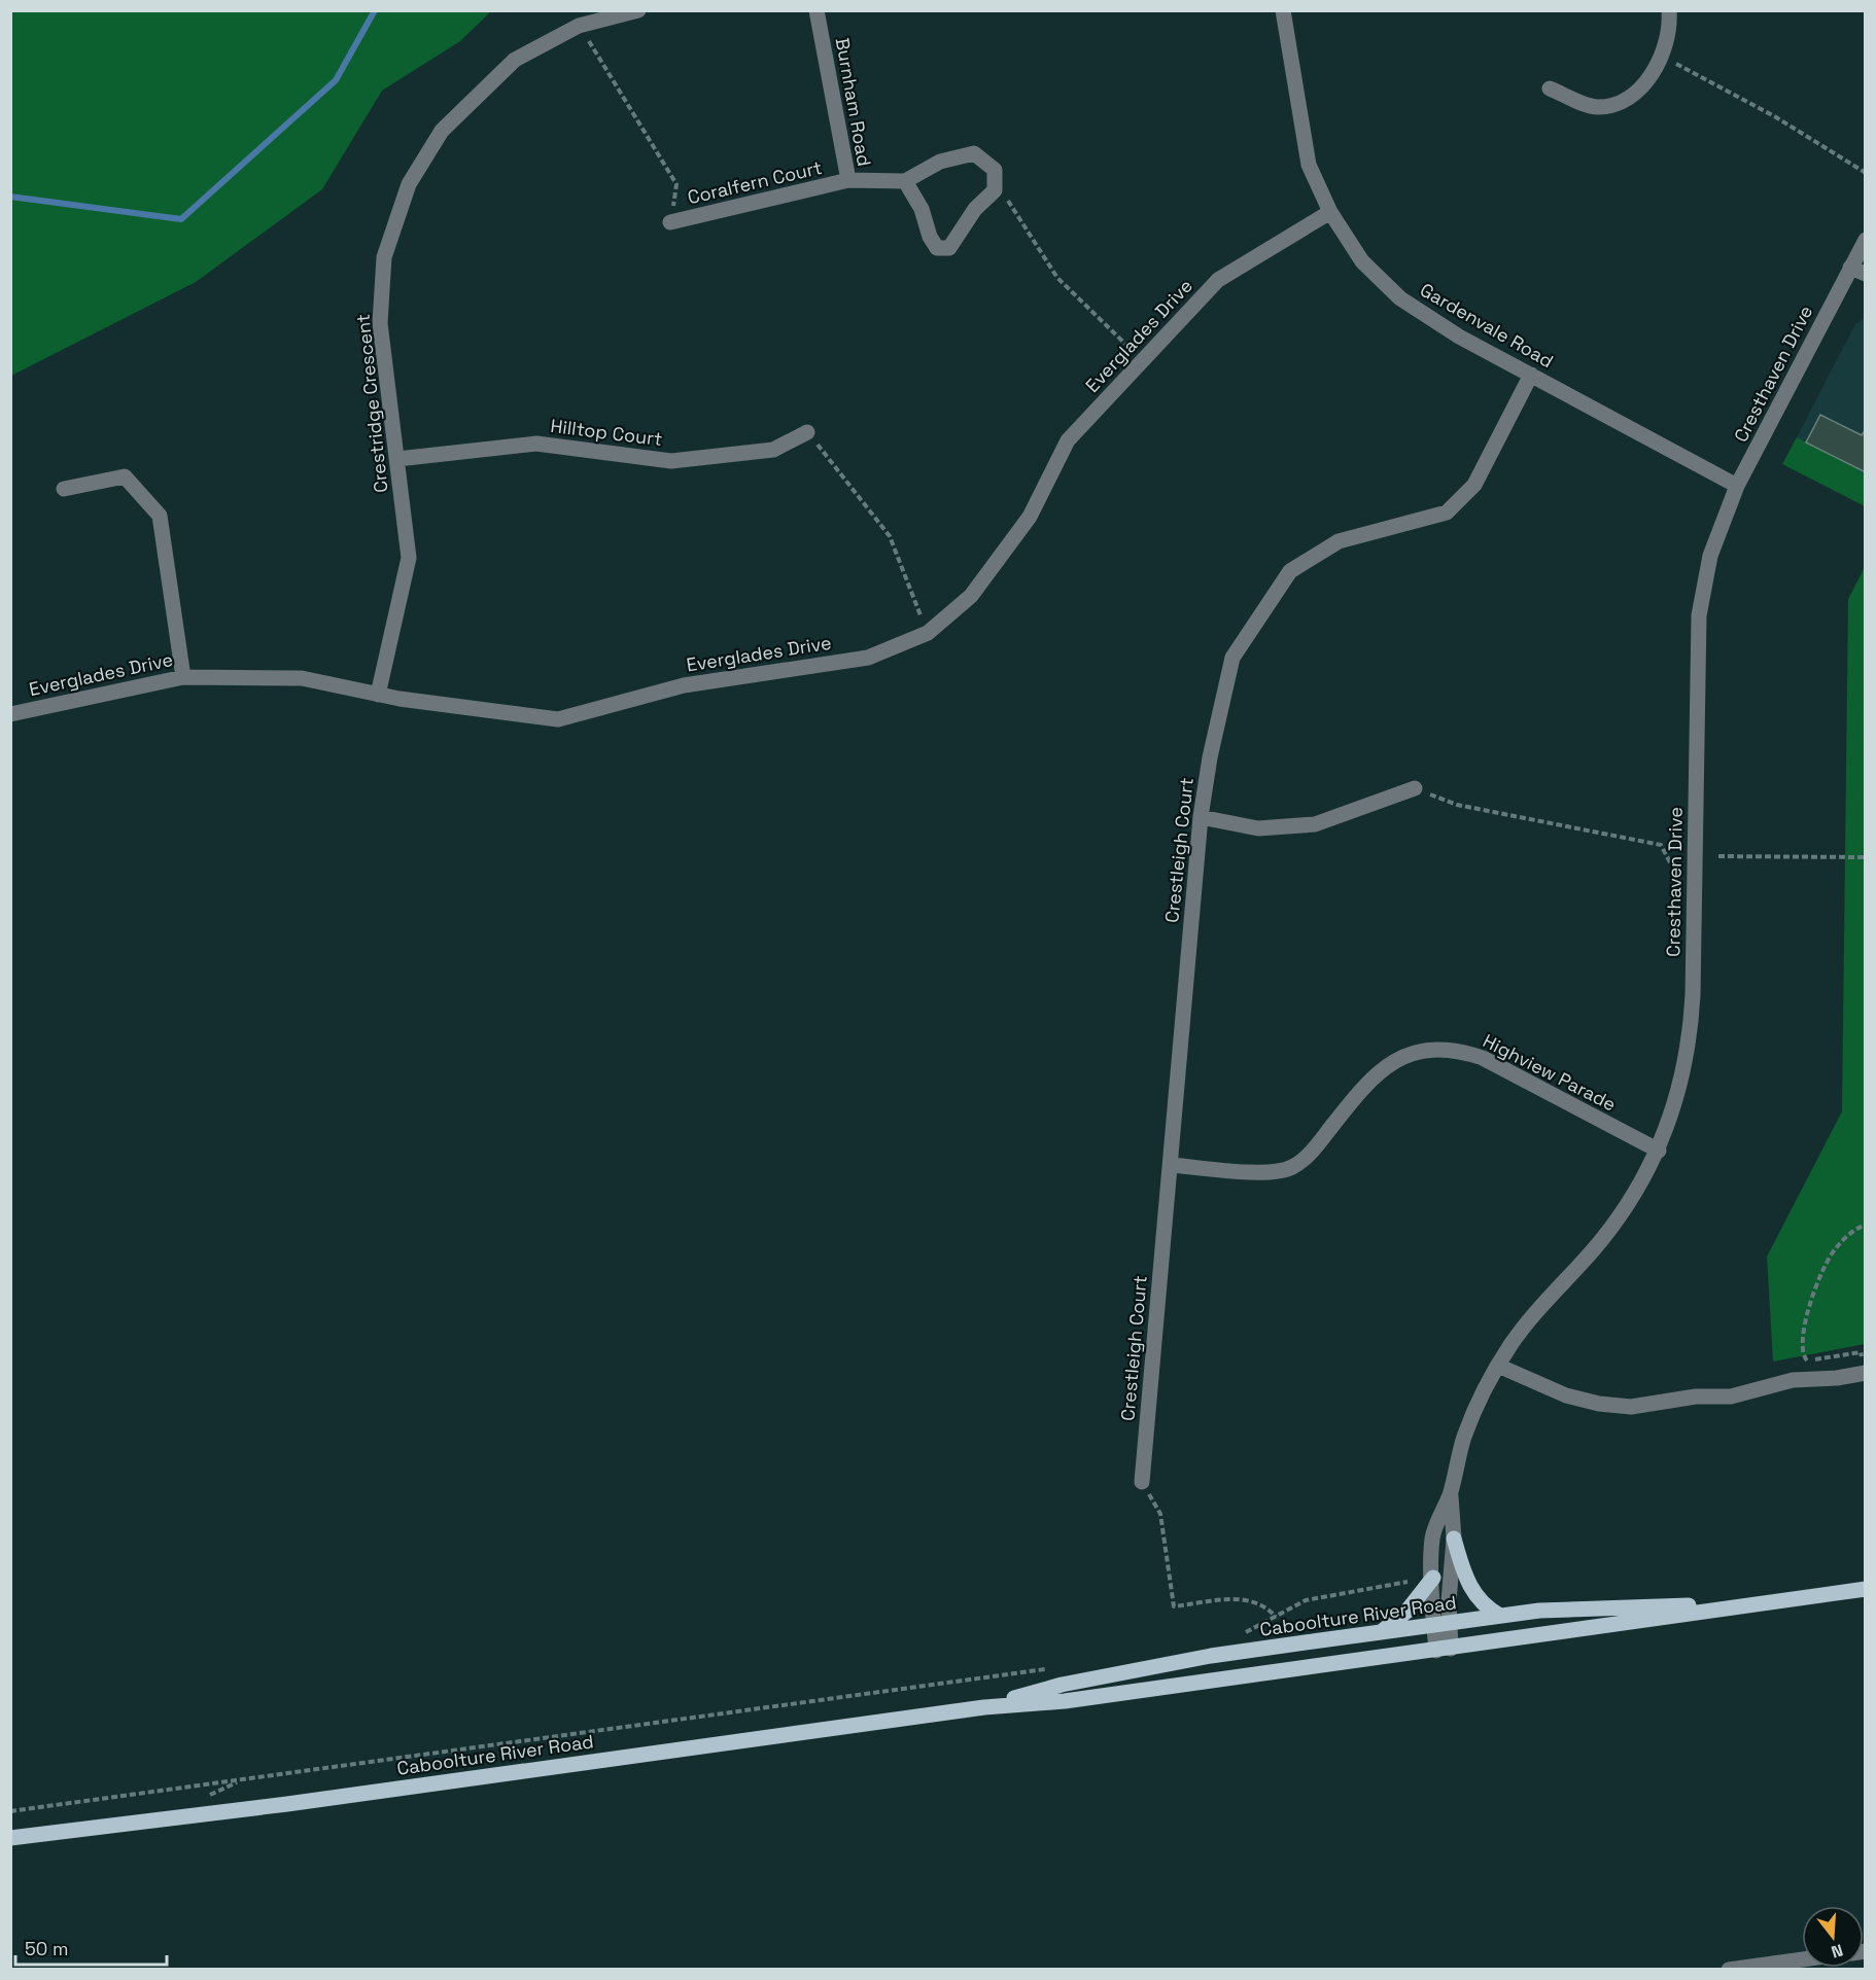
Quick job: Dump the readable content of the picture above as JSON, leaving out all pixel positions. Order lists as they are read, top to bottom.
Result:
{
  "streets": {
    "main road": ["Caboolture River Road"],
    "street": [
      "Burnham Road",
      "Coralfern Court",
      "Gardenvale Road",
      "Everglades Drive",
      "Cresthaven Drive",
      "Crestridge Crescent",
      "Hilltop Court",
      "Crestleigh Court",
      "Highview Parade"
    ]
  },
  "crossings": [
    ["Burnham Road", "Coralfern Court"],
    ["Gardenvale Road", "Everglades Drive"],
    ["Gardenvale Road", "Cresthaven Drive"],
    ["Gardenvale Road", "Crestleigh Court"],
    ["Everglades Drive", "Crestridge Crescent"],
    ["Cresthaven Drive", "Highview Parade"],
    ["Cresthaven Drive", "Caboolture River Road"],
    ["Crestridge Crescent", "Hilltop Court"],
    ["Crestleigh Court", "Highview Parade"]
  ],
  "scale_bar": "50 m",
  "north": "bottom"
}
